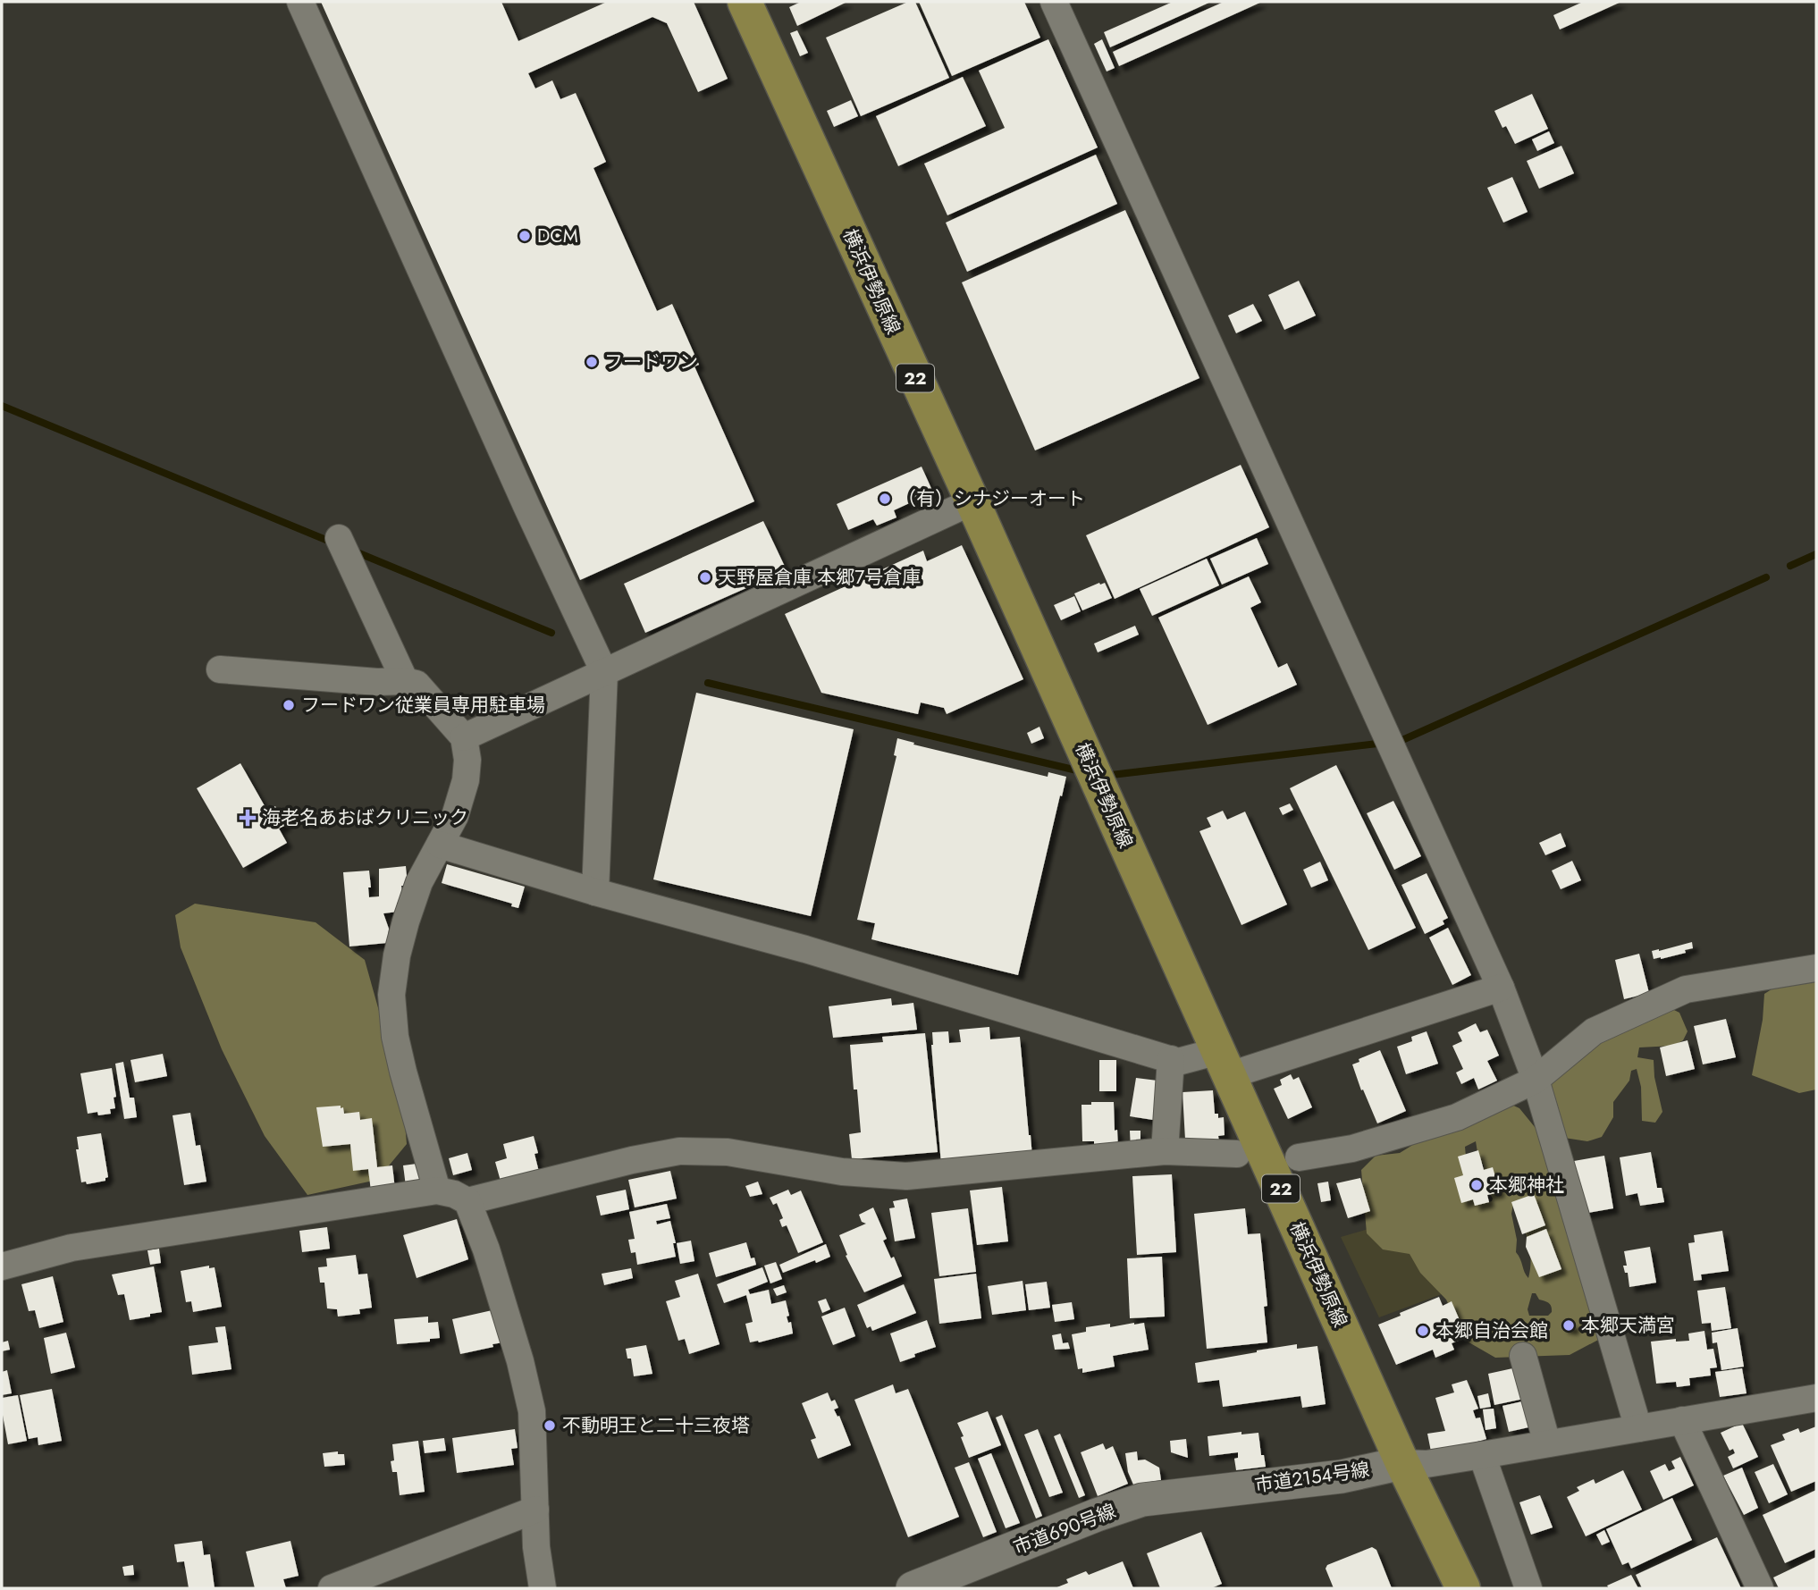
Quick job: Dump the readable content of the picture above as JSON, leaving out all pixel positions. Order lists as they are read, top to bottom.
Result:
{
  "streets": {
    "main road": ["横浜伊勢原線", "22"],
    "street": ["市道2154号線", "市道690号線"]
  },
  "crossings": [
    ["横浜伊勢原線", "市道2154号線"],
    ["市道2154号線", "市道690号線"]
  ],
  "places": {
    "other": [
      "DCM",
      "フードワン",
      "（有）シナジーオート",
      "天野屋倉庫 本郷7号倉庫",
      "フードワン従業員専用駐車場",
      "本郷神社",
      "本郷天満宮",
      "本郷自治会館",
      "不動明王と二十三夜塔"
    ],
    "health": ["海老名あおばクリニック"]
  }
}
